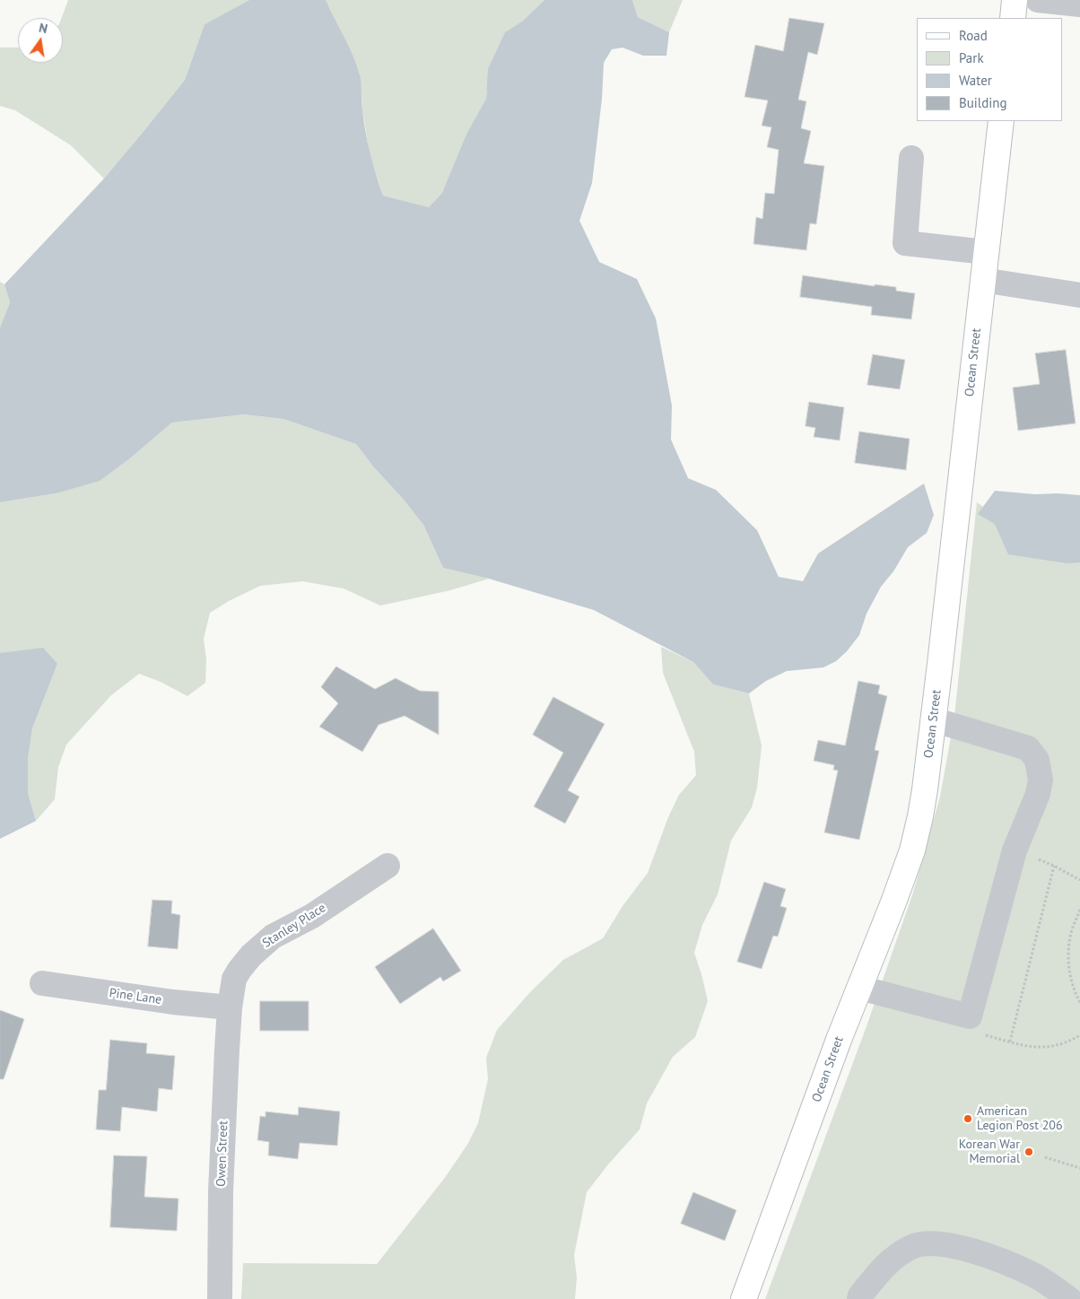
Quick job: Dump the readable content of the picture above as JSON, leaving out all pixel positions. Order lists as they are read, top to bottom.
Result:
{
  "streets": {
    "main road": ["Ocean Street"],
    "street": ["Stanley Place", "Pine Lane", "Owen Street"]
  },
  "crossings": [
    ["Stanley Place", "Pine Lane"],
    ["Stanley Place", "Owen Street"],
    ["Pine Lane", "Owen Street"]
  ],
  "places": ["American Legion Post 206", "Korean War Memorial"],
  "legend": [
    "Road",
    "Park",
    "Water",
    "Building"
  ],
  "north": "top"
}
